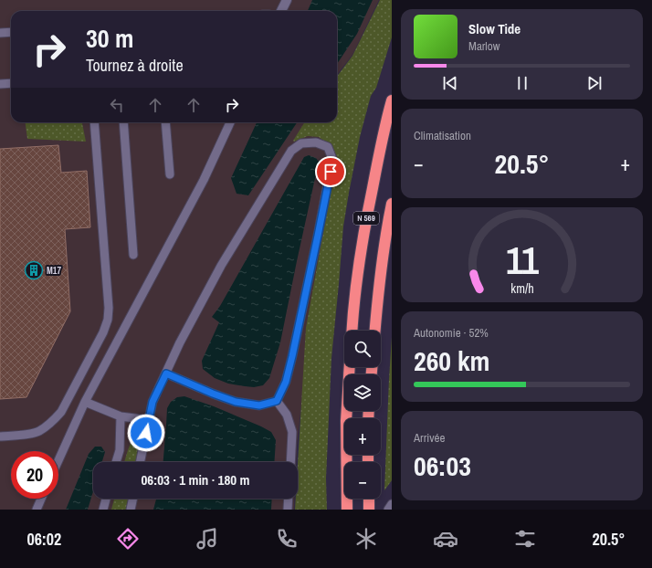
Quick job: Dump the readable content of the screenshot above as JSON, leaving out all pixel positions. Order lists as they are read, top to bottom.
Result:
{
  "streets": {
    "highway": ["N 569"]
  },
  "places": {
    "building": ["M17"]
  },
  "page": {
    "turn": ["30 m", "Tournez à droite"],
    "song": ["Slow Tide", "Marlow"],
    "tile": [
      "Climatisation",
      ["Autonomie · 52%", "260 km"],
      ["Arrivée", "06:03"]
    ],
    "heat": ["−", "20.5°", "+"],
    "map_buttons": ["+", "−"],
    "limit": "20",
    "trip": "06:03 · 1 min · 180 m",
    "tabs": ["06:02", "20.5°"],
    "gauge": ["11", "km/h"]
  }
}
